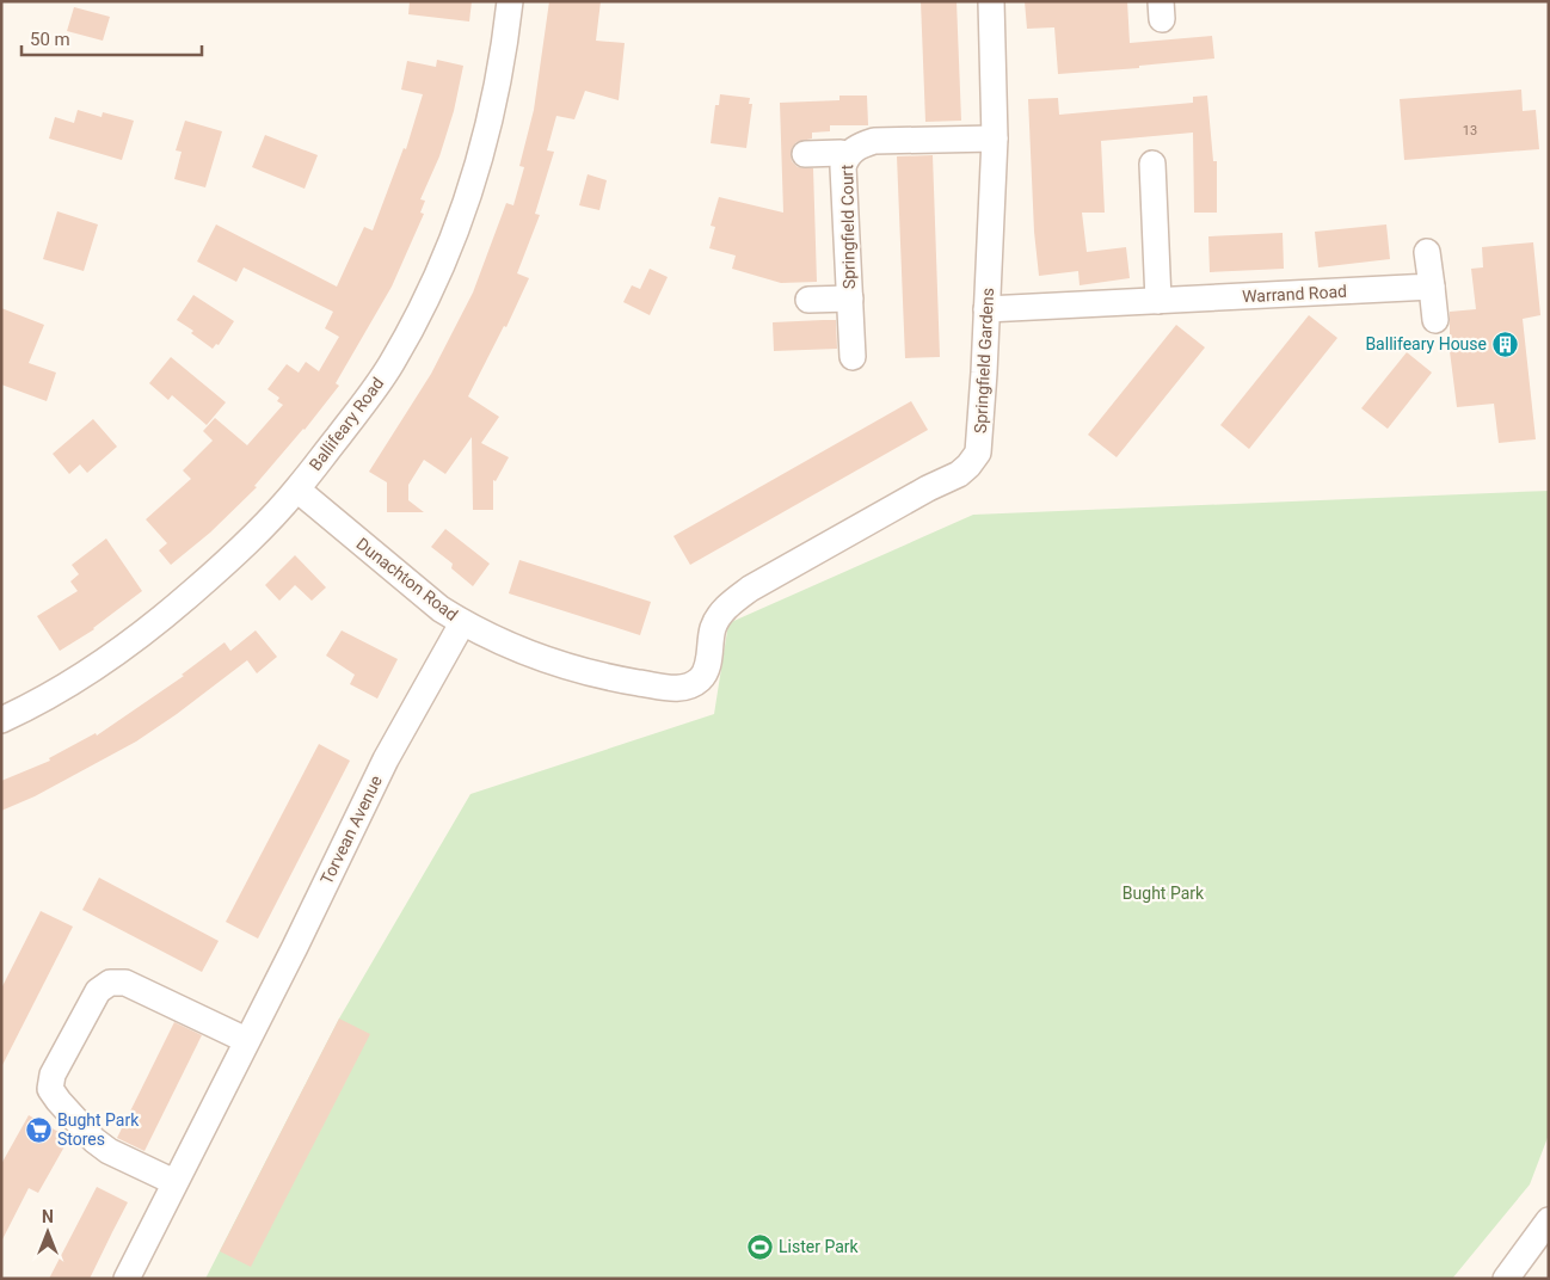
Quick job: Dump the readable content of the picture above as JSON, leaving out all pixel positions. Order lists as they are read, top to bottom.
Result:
{
  "streets": {
    "street": [
      "Springfield Court",
      "Warrand Road",
      "Springfield Gardens",
      "Ballifeary Road",
      "Dunachton Road",
      "Torvean Avenue"
    ]
  },
  "crossings": [
    ["Springfield Court", "Springfield Gardens"],
    ["Warrand Road", "Springfield Gardens"],
    ["Springfield Gardens", "Dunachton Road"],
    ["Ballifeary Road", "Dunachton Road"],
    ["Dunachton Road", "Torvean Avenue"]
  ],
  "parks": ["Bught Park"],
  "places": {
    "building": ["Ballifeary House"],
    "supermarket": ["Bught Park Stores"],
    "sports": ["Lister Park"]
  },
  "house_numbers": ["13"],
  "scale_bar": "50 m",
  "north": "top"
}
